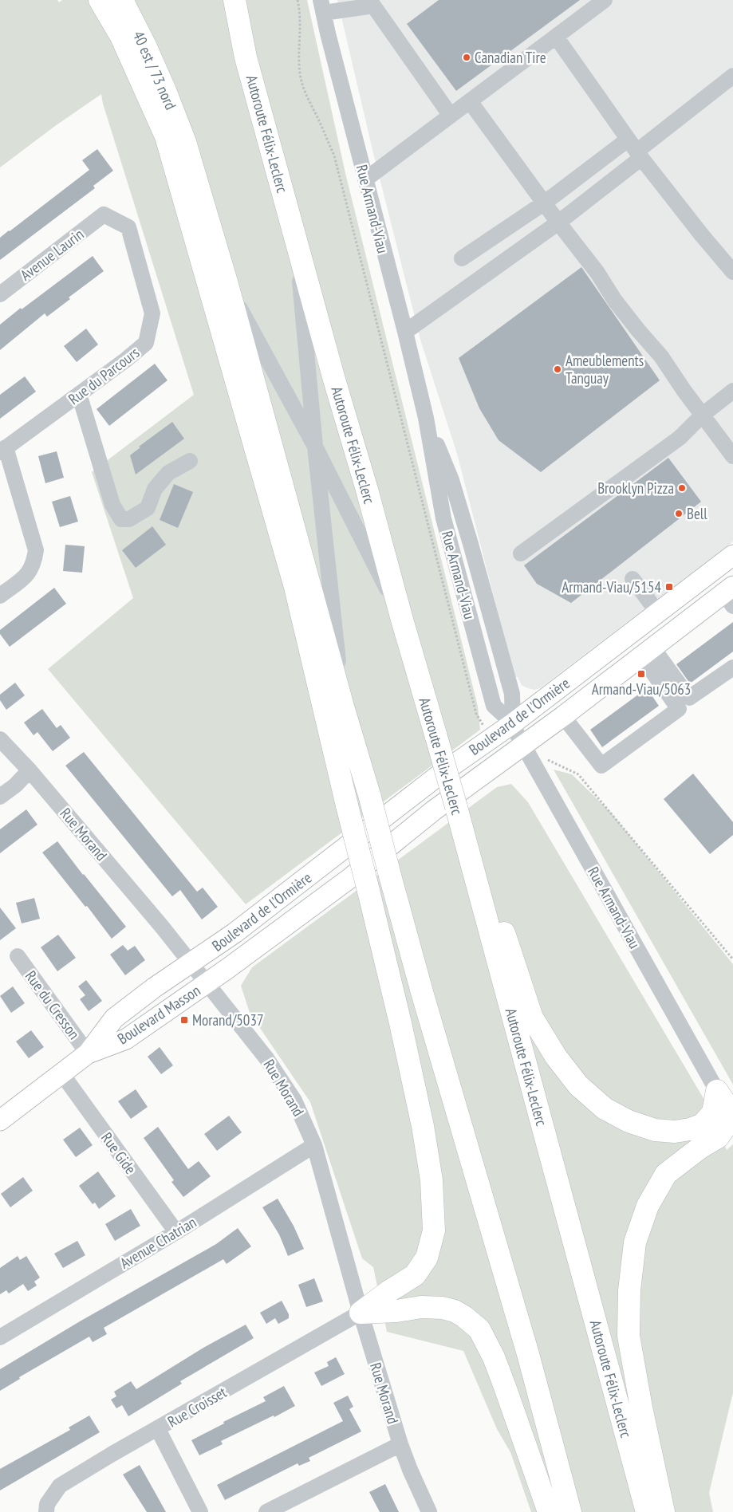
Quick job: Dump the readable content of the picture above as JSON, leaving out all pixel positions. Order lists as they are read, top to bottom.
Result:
{
  "streets": {
    "highway": ["40 est / 73 nord", "Autoroute Félix-Leclerc"],
    "main road": ["Boulevard de l'Ormière", "Boulevard Masson"],
    "street": [
      "Rue Armand-Viau",
      "Avenue Laurin",
      "Rue du Parcours",
      "Rue Morand",
      "Rue du Cresson",
      "Rue Gide",
      "Avenue Chatrian",
      "Rue Croisset"
    ]
  },
  "crossings": [
    ["Rue Armand-Viau", "Boulevard de l'Ormière"],
    ["Avenue Laurin", "Rue du Parcours"],
    ["Boulevard de l'Ormière", "Rue Morand"],
    ["Boulevard de l'Ormière", "Boulevard Masson"],
    ["Rue Morand", "Boulevard Masson"],
    ["Rue Morand", "Avenue Chatrian"],
    ["Rue Morand", "Rue Croisset"],
    ["Rue du Cresson", "Boulevard Masson"],
    ["Boulevard Masson", "Rue Gide"],
    ["Rue Gide", "Avenue Chatrian"]
  ],
  "places": {
    "other": [
      "Canadian Tire",
      "Ameublements Tanguay",
      "Brooklyn Pizza",
      "Bell"
    ],
    "transit": ["Armand-Viau/5154", "Armand-Viau/5063", "Morand/5037"]
  }
}
